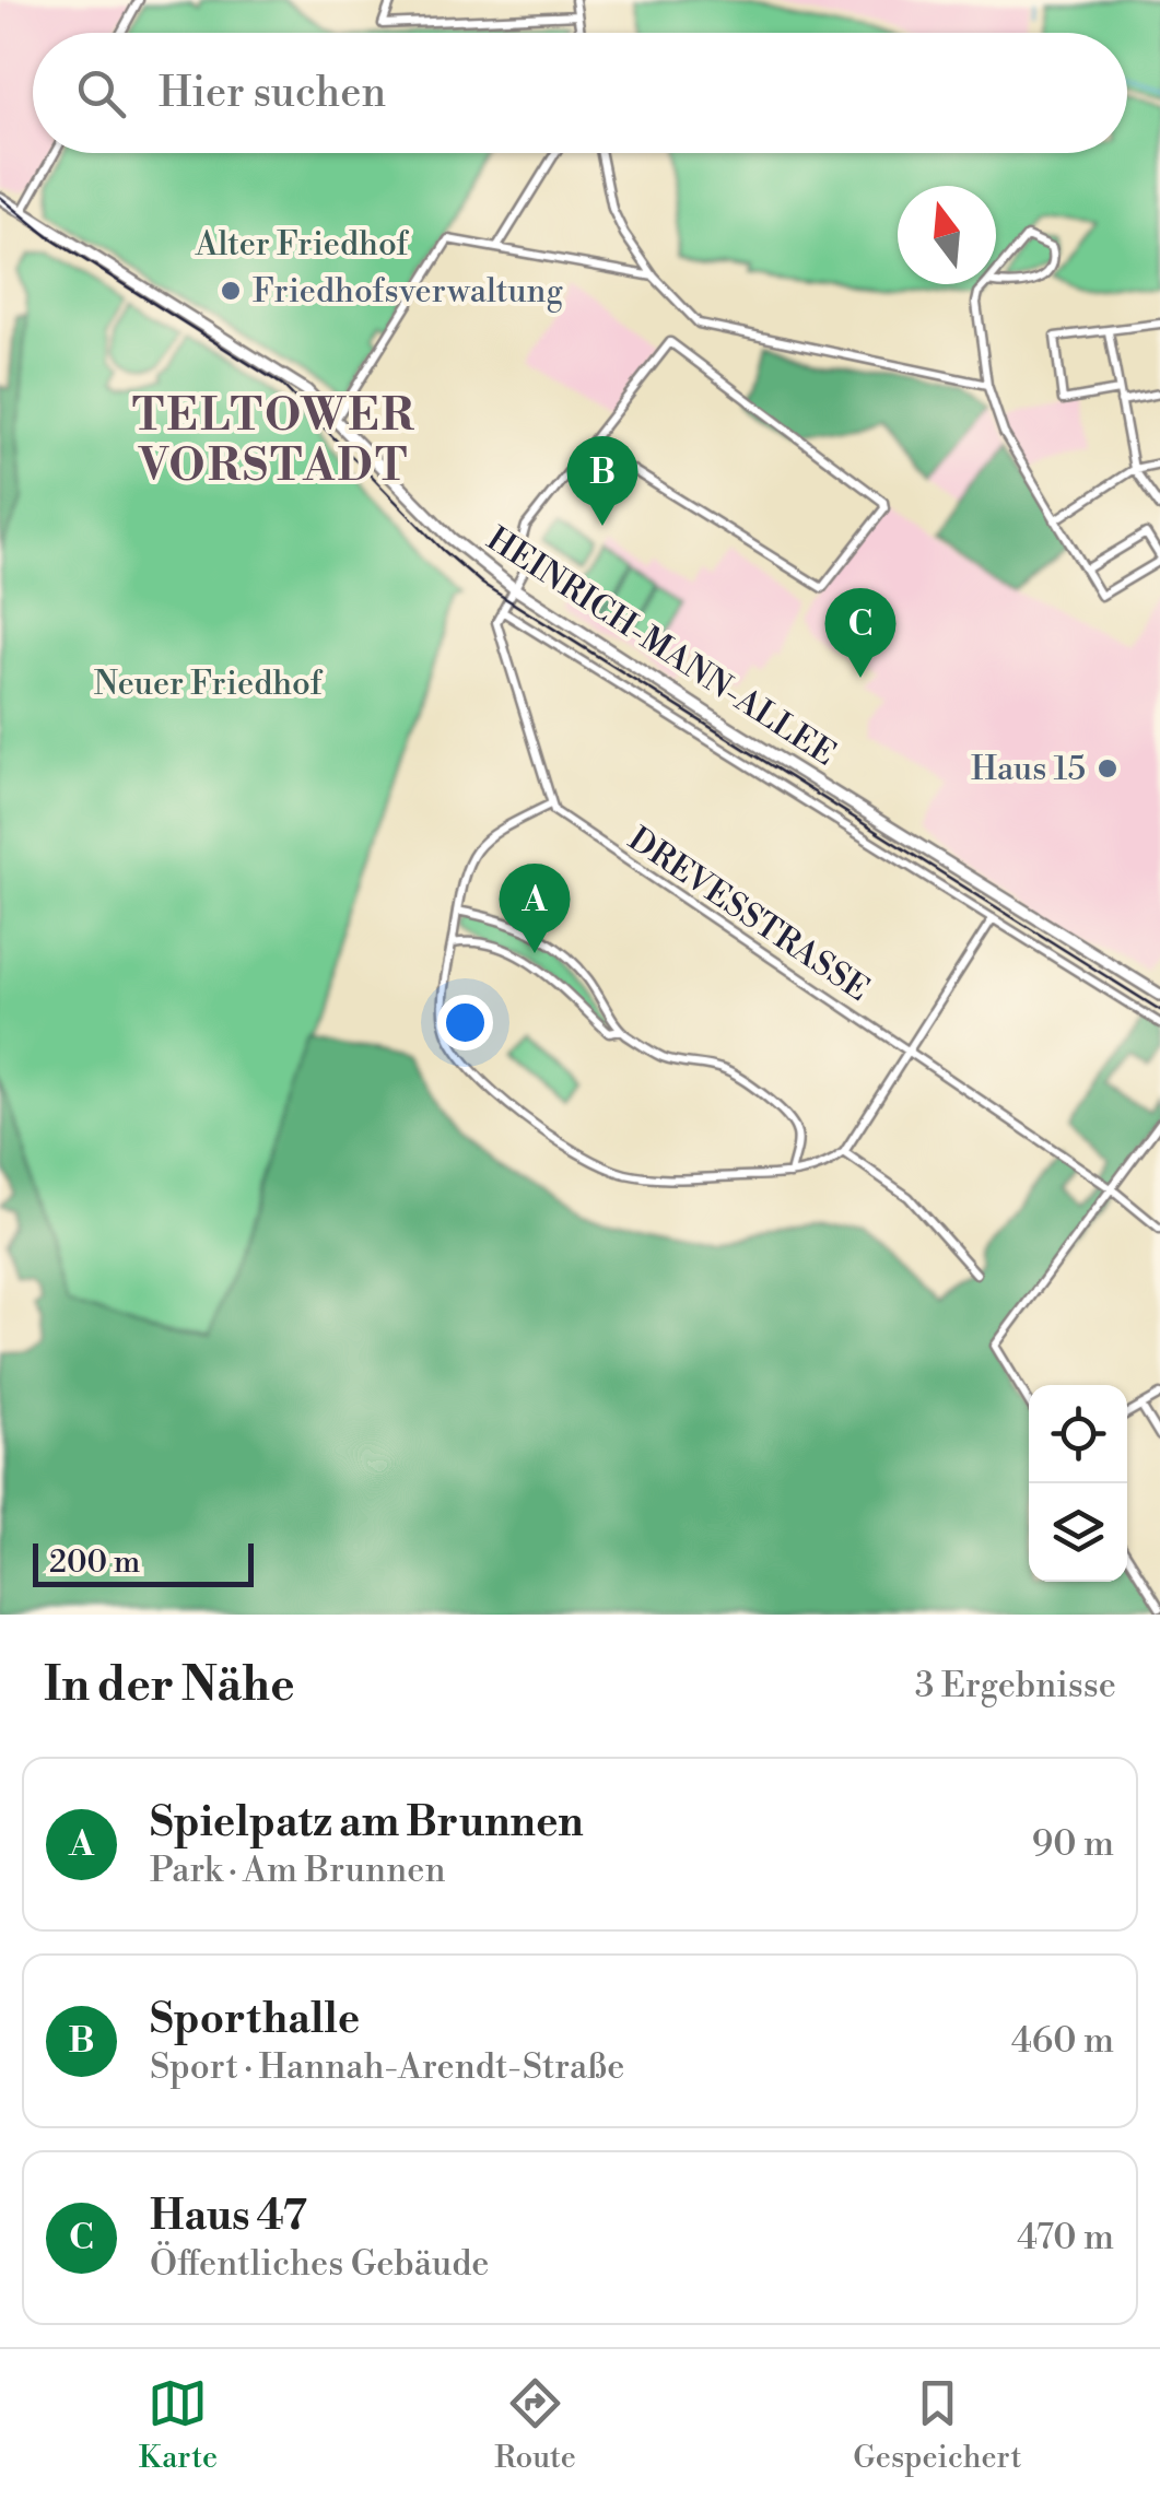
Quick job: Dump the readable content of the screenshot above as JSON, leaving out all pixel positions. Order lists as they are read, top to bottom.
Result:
{
  "streets": {
    "main road": ["HEINRICH-MANN-ALLEE"],
    "street": ["DREVESSTRASSE"]
  },
  "districts": ["TELTOWER VORSTADT"],
  "parks": ["Alter Friedhof", "Neuer Friedhof"],
  "places": ["Friedhofsverwaltung", "Haus 15"],
  "scale_bar": "200 m",
  "north": "top",
  "page": {
    "search": "Hier suchen",
    "pins": ["B", "C", "A"],
    "scale": "200 m",
    "heading": ["In der Nähe", "3 Ergebnisse"],
    "list": [
      {
        "mark": "A",
        "name": "Spielpatz am Brunnen",
        "note": "Park · Am Brunnen",
        "value": "90 m"
      },
      {
        "mark": "B",
        "name": "Sporthalle",
        "note": "Sport · Hannah-Arendt-Straße",
        "value": "460 m"
      },
      {
        "mark": "C",
        "name": "Haus 47",
        "note": "Öffentliches Gebäude",
        "value": "470 m"
      }
    ],
    "nav": ["Karte", "Route", "Gespeichert"]
  }
}
